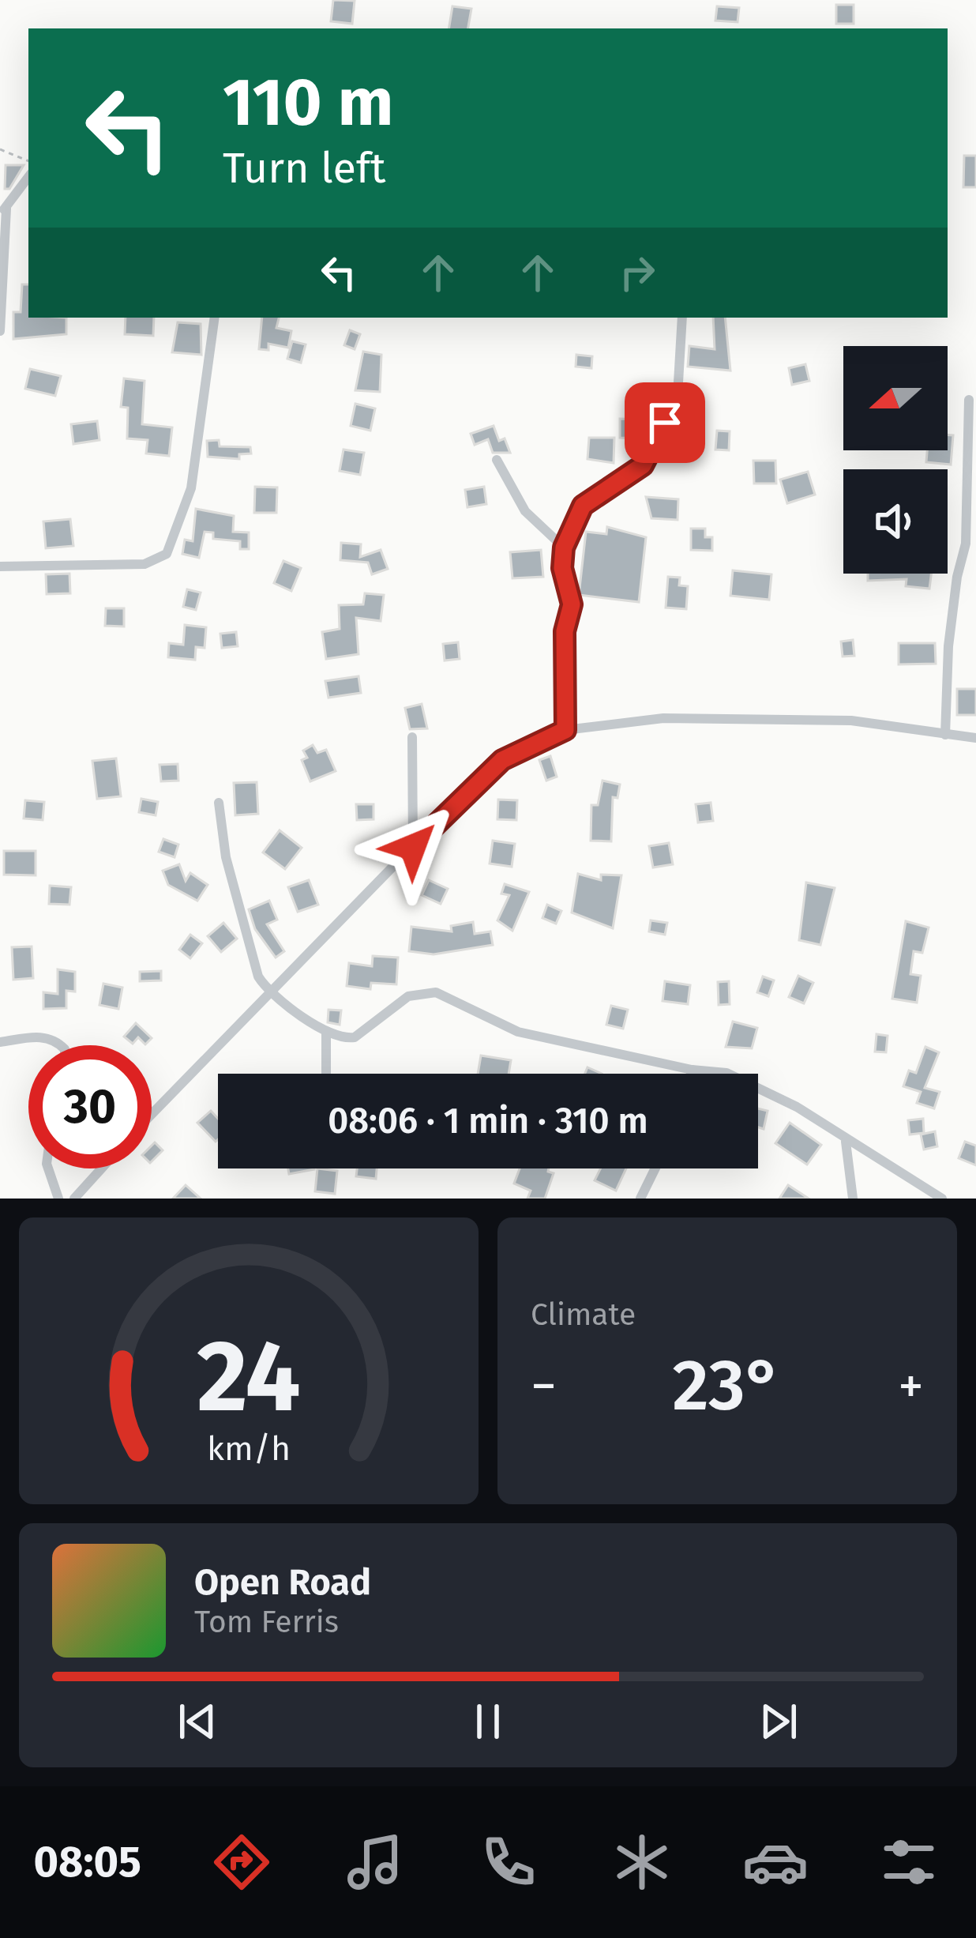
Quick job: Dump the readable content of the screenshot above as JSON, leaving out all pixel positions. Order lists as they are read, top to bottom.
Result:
{
  "north": "left",
  "page": {
    "turn": ["110 m", "Turn left"],
    "limit": "30",
    "trip": "08:06 · 1 min · 310 m",
    "tile": "Climate",
    "heat": ["−", "23°", "+"],
    "song": ["Open Road", "Tom Ferris"],
    "tabs": "08:05",
    "gauge": ["24", "km/h"]
  }
}
